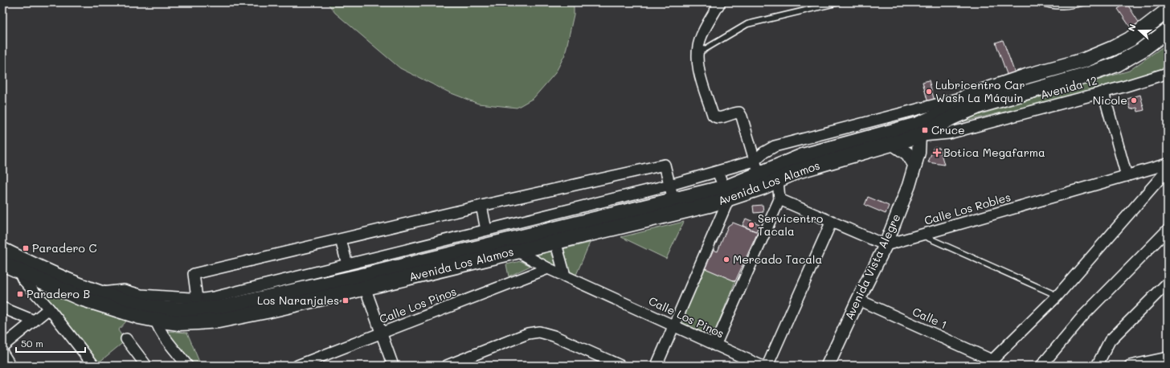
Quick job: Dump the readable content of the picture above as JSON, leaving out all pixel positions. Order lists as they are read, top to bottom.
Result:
{
  "streets": {
    "main road": ["Avenida Los Alamos"],
    "street": [
      "Avenida 12",
      "Calle Los Robles",
      "Avenida Vista Alegre",
      "Calle Los Pinos",
      "Calle 1"
    ]
  },
  "crossings": [
    ["Avenida 12", "Avenida Los Alamos"],
    ["Avenida 12", "Avenida Vista Alegre"],
    ["Avenida Los Alamos", "Avenida Vista Alegre"],
    ["Avenida Los Alamos", "Calle Los Pinos"],
    ["Calle Los Robles", "Avenida Vista Alegre"],
    ["Avenida Vista Alegre", "Calle 1"]
  ],
  "places": {
    "other": [
      "Lubricentro Car Wash La Máquin",
      "Nicole",
      "Servicentro Tacala",
      "Mercado Tacala"
    ],
    "transit": [
      "Cruce",
      "Paradero C",
      "Paradero B",
      "Los Naranjales"
    ],
    "health": ["Botica Megafarma"]
  },
  "scale_bar": "50 m",
  "north": "left"
}
